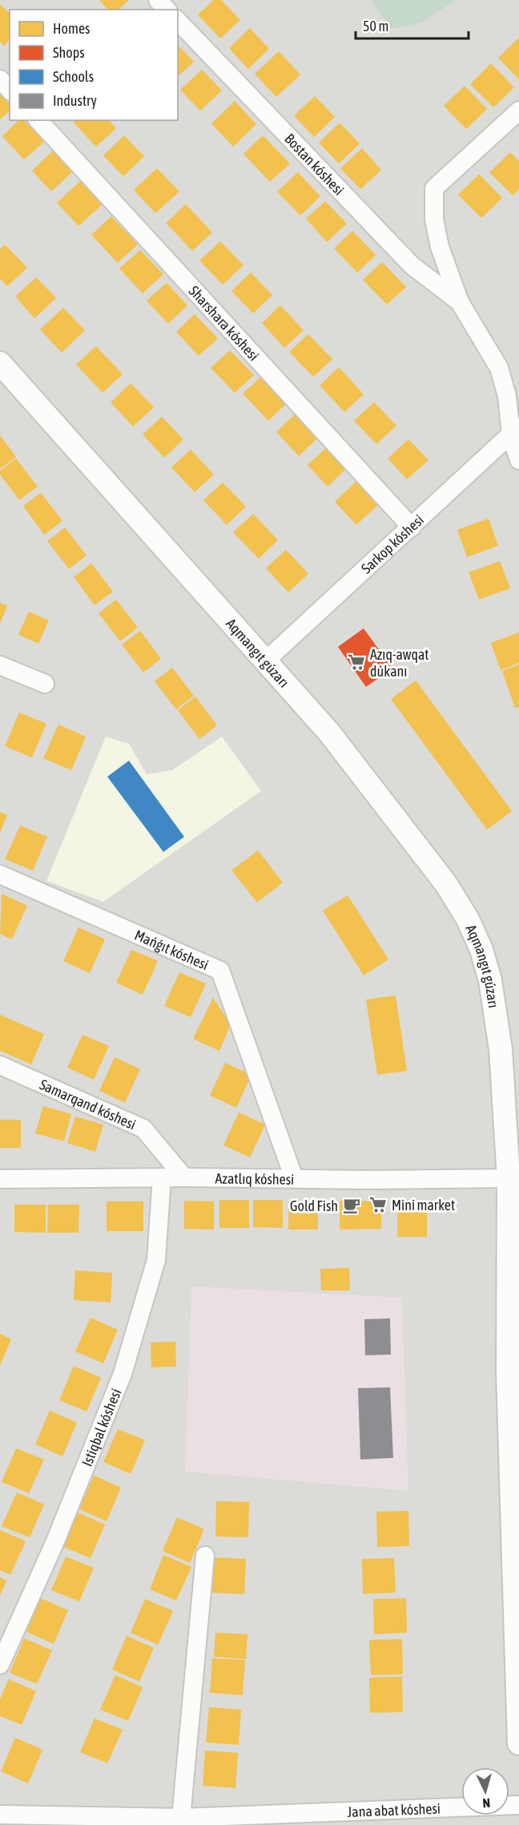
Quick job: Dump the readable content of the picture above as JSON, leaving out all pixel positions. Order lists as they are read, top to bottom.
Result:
{
  "streets": {
    "street": [
      "Bostan kóshesi",
      "Sharshara kóshesi",
      "Sarkop kóshesi",
      "Aqmangıt gúzarı",
      "Mańǵıt kóshesi",
      "Samarqand kóshesi",
      "Azatlıq kóshesi",
      "Istiqbal kóshesi",
      "Jana abat kóshesi"
    ]
  },
  "crossings": [
    ["Sharshara kóshesi", "Sarkop kóshesi"],
    ["Sarkop kóshesi", "Aqmangıt gúzarı"],
    ["Aqmangıt gúzarı", "Azatlıq kóshesi"],
    ["Mańǵıt kóshesi", "Azatlıq kóshesi"],
    ["Samarqand kóshesi", "Azatlıq kóshesi"],
    ["Azatlıq kóshesi", "Istiqbal kóshesi"]
  ],
  "places": {
    "supermarket": ["Azıq-awqat dúkanı", "Mini market"],
    "cafe": ["Gold Fish"]
  },
  "legend": [
    "Homes",
    "Shops",
    "Schools",
    "Industry"
  ],
  "scale_bar": "50 m",
  "north": "bottom"
}
